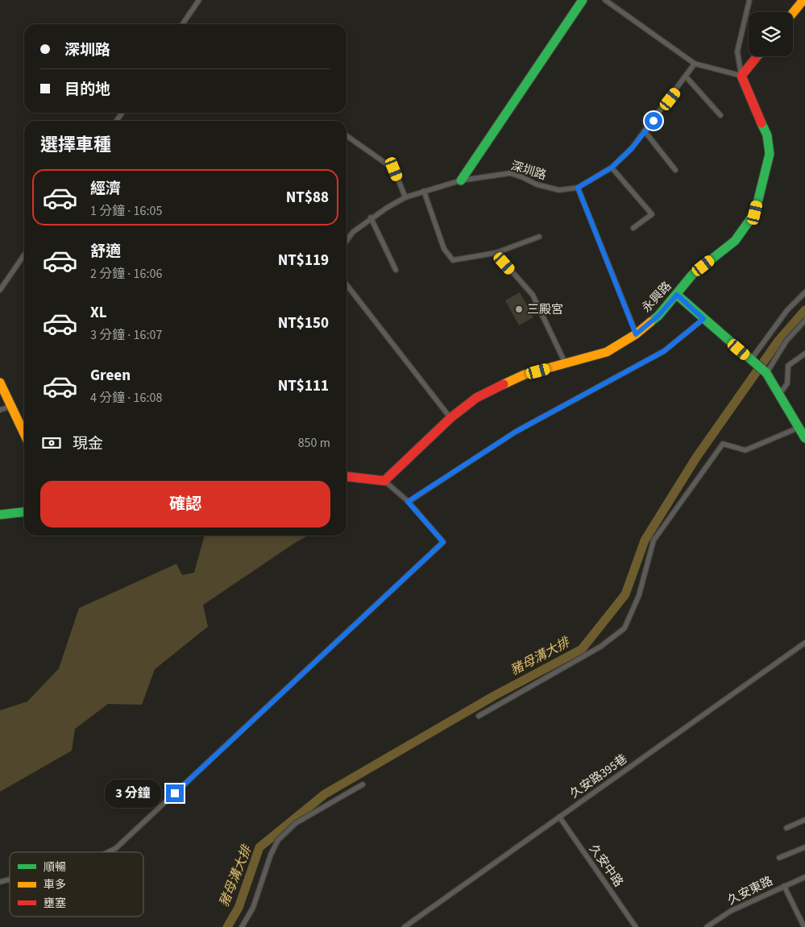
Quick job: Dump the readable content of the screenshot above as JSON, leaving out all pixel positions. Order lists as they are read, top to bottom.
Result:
{
  "streets": {
    "street": ["永興路"],
    "lane": [
      "深圳路",
      "久安路395巷",
      "久安中路",
      "久安東路"
    ]
  },
  "crossings": [
    ["久安路395巷", "久安中路"]
  ],
  "water": ["豬母溝大排"],
  "places": ["三殿宮"],
  "legend": ["順暢", "車多", "壅塞"],
  "page": {
    "banner": ["深圳路", "目的地"],
    "heading": "選擇車種",
    "list": [
      {
        "name": "經濟",
        "note": "1 分鐘 · 16:05",
        "value": "NT$88"
      },
      {
        "name": "舒適",
        "note": "2 分鐘 · 16:06",
        "value": "NT$119"
      },
      {
        "name": "XL",
        "note": "3 分鐘 · 16:07",
        "value": "NT$150"
      },
      {
        "name": "Green",
        "note": "4 分鐘 · 16:08",
        "value": "NT$111"
      }
    ],
    "pay": ["現金", "850 m"],
    "buttons": "確認",
    "bubble": "3 分鐘"
  }
}
